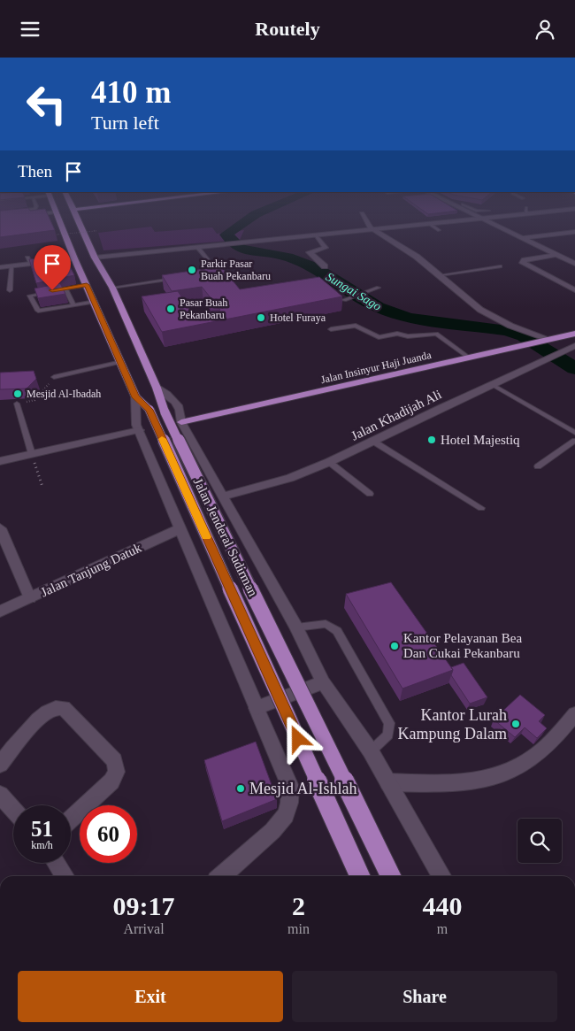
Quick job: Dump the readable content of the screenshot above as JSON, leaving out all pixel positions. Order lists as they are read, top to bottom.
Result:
{
  "streets": {
    "main road": ["Jalan Insinyur Haji Juanda", "Jalan Jenderal Sudirman"],
    "street": ["Jalan Khadijah Ali", "Jalan Tanjung Datuk"]
  },
  "water": ["Sungai Sago"],
  "places": [
    "Parkir Pasar Buah Pekanbaru",
    "Pasar Buah Pekanbaru",
    "Hotel Furaya",
    "Mesjid Al-Ibadah",
    "Hotel Majestiq",
    "Kantor Pelayanan Bea Dan Cukai Pekanbaru",
    "Kantor Lurah Kampung Dalam",
    "Mesjid Al-Ishlah"
  ],
  "page": {
    "header": "Routely",
    "turn": ["410 m", "Turn left"],
    "then": "Then",
    "speed": "51 km/h",
    "limit": "60",
    "eta": [
      "09:17",
      "Arrival",
      "2",
      "min",
      "440",
      "m"
    ],
    "buttons": ["Exit", "Share"]
  }
}
